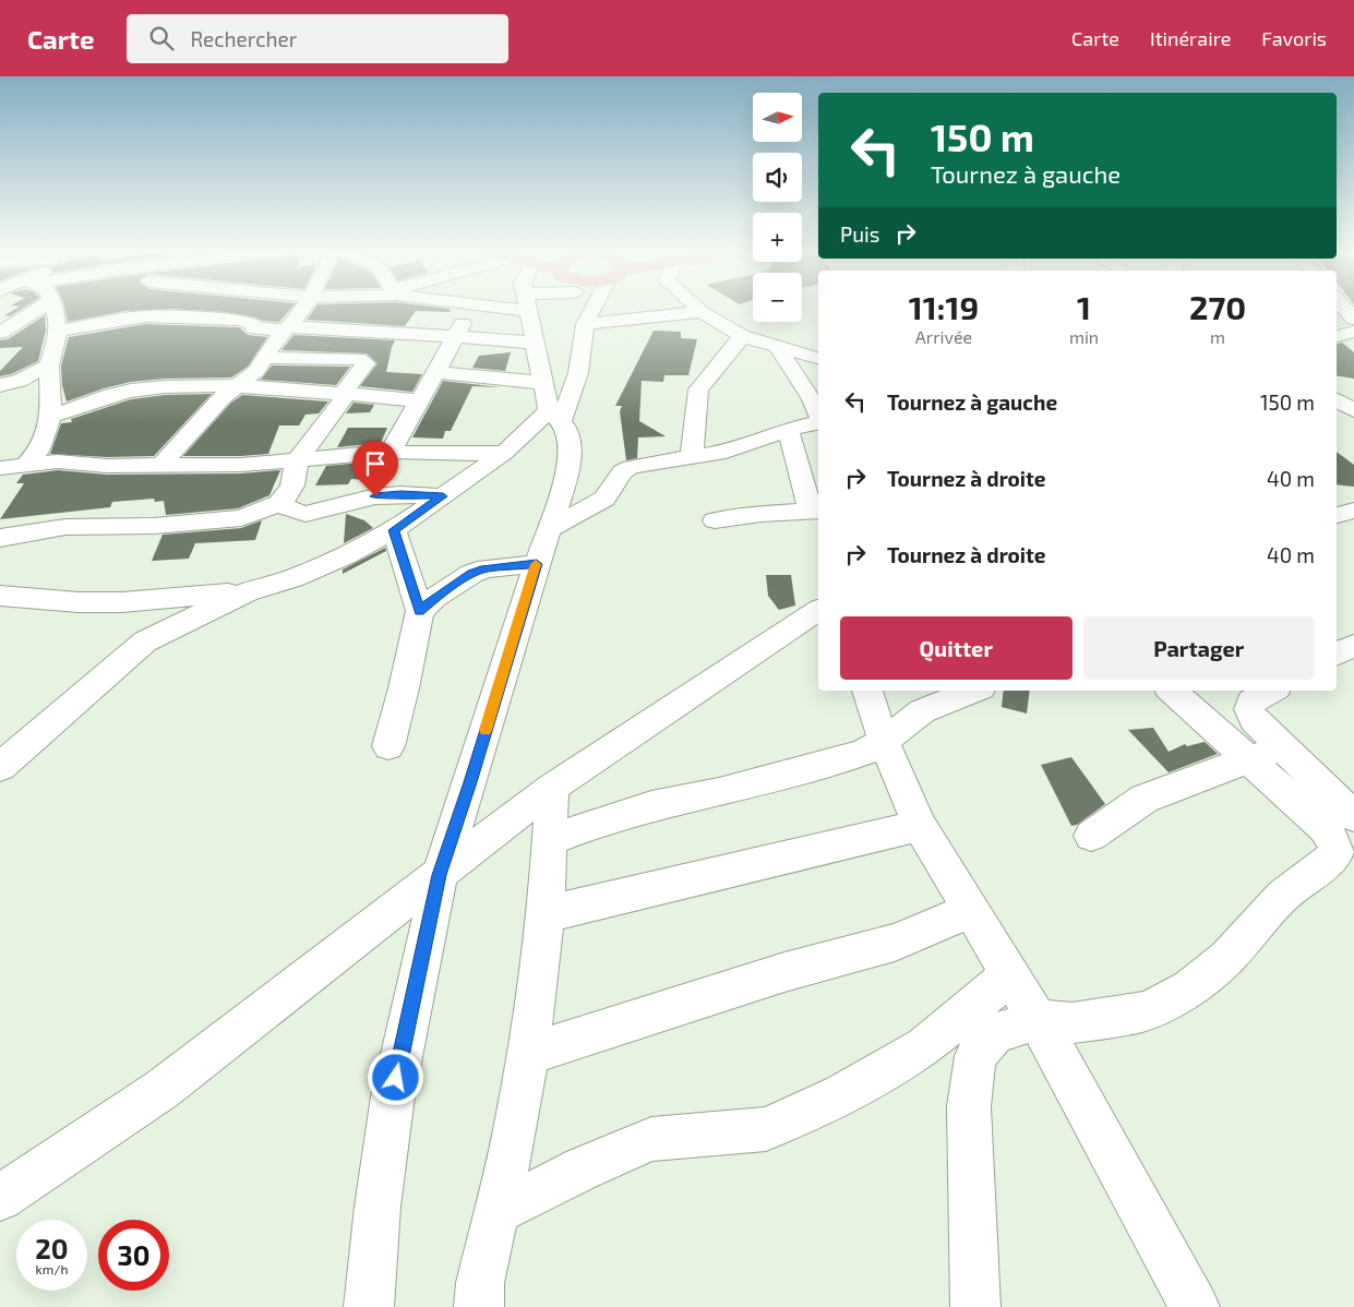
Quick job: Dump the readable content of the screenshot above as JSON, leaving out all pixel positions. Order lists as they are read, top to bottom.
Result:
{
  "north": "right",
  "page": {
    "header": "Carte",
    "search": "Rechercher",
    "nav": ["Carte", "Itinéraire", "Favoris"],
    "map_buttons": ["+", "−"],
    "turn": ["150 m", "Tournez à gauche"],
    "then": "Puis",
    "eta": [
      "11:19",
      "Arrivée",
      "1",
      "min",
      "270",
      "m"
    ],
    "list": [
      {
        "name": "Tournez à gauche",
        "value": "150 m"
      },
      {
        "name": "Tournez à droite",
        "value": "40 m"
      },
      {
        "name": "Tournez à droite",
        "value": "40 m"
      }
    ],
    "buttons": ["Quitter", "Partager"],
    "speed": "20 km/h",
    "limit": "30"
  }
}
